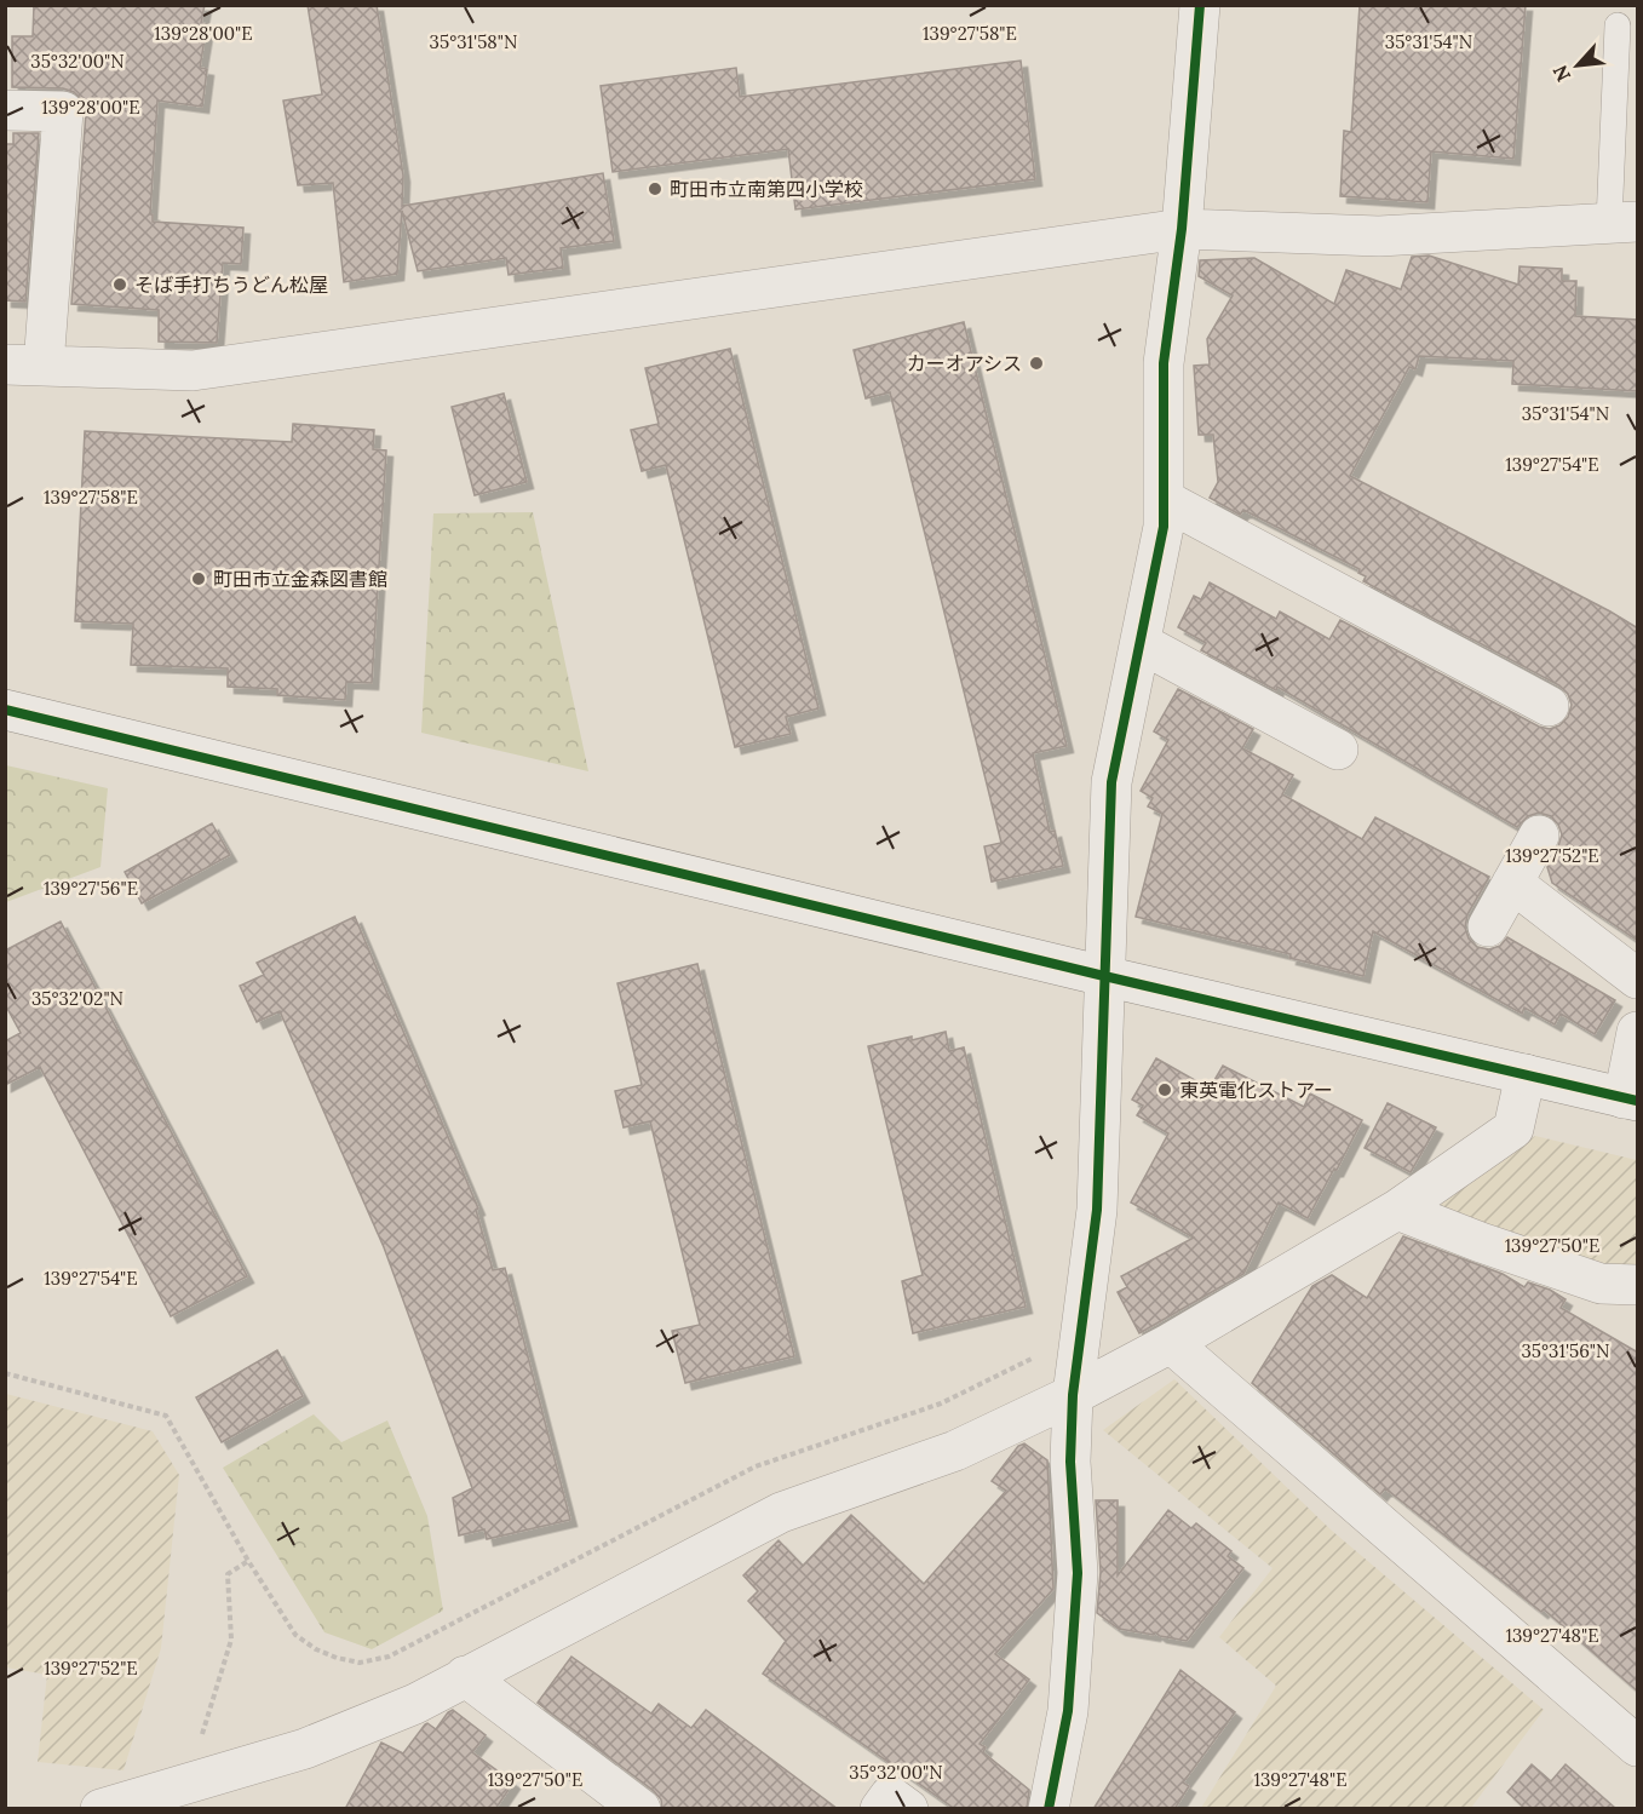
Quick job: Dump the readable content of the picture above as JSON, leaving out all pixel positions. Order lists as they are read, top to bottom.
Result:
{
  "places": [
    "町田市立南第四小学校",
    "そば手打ちうどん松屋",
    "カーオアシス",
    "町田市立金森図書館",
    "東英電化ストアー"
  ],
  "north": "bottom left",
  "coordinates": [
    "139°28'00\"E",
    "139°27'58\"E",
    "35°31'58\"N",
    "35°31'54\"N",
    "35°32'00\"N",
    "139°27'54\"E",
    "139°27'52\"E",
    "139°27'56\"E",
    "35°32'02\"N",
    "139°27'50\"E",
    "35°31'56\"N",
    "139°27'48\"E"
  ]
}
